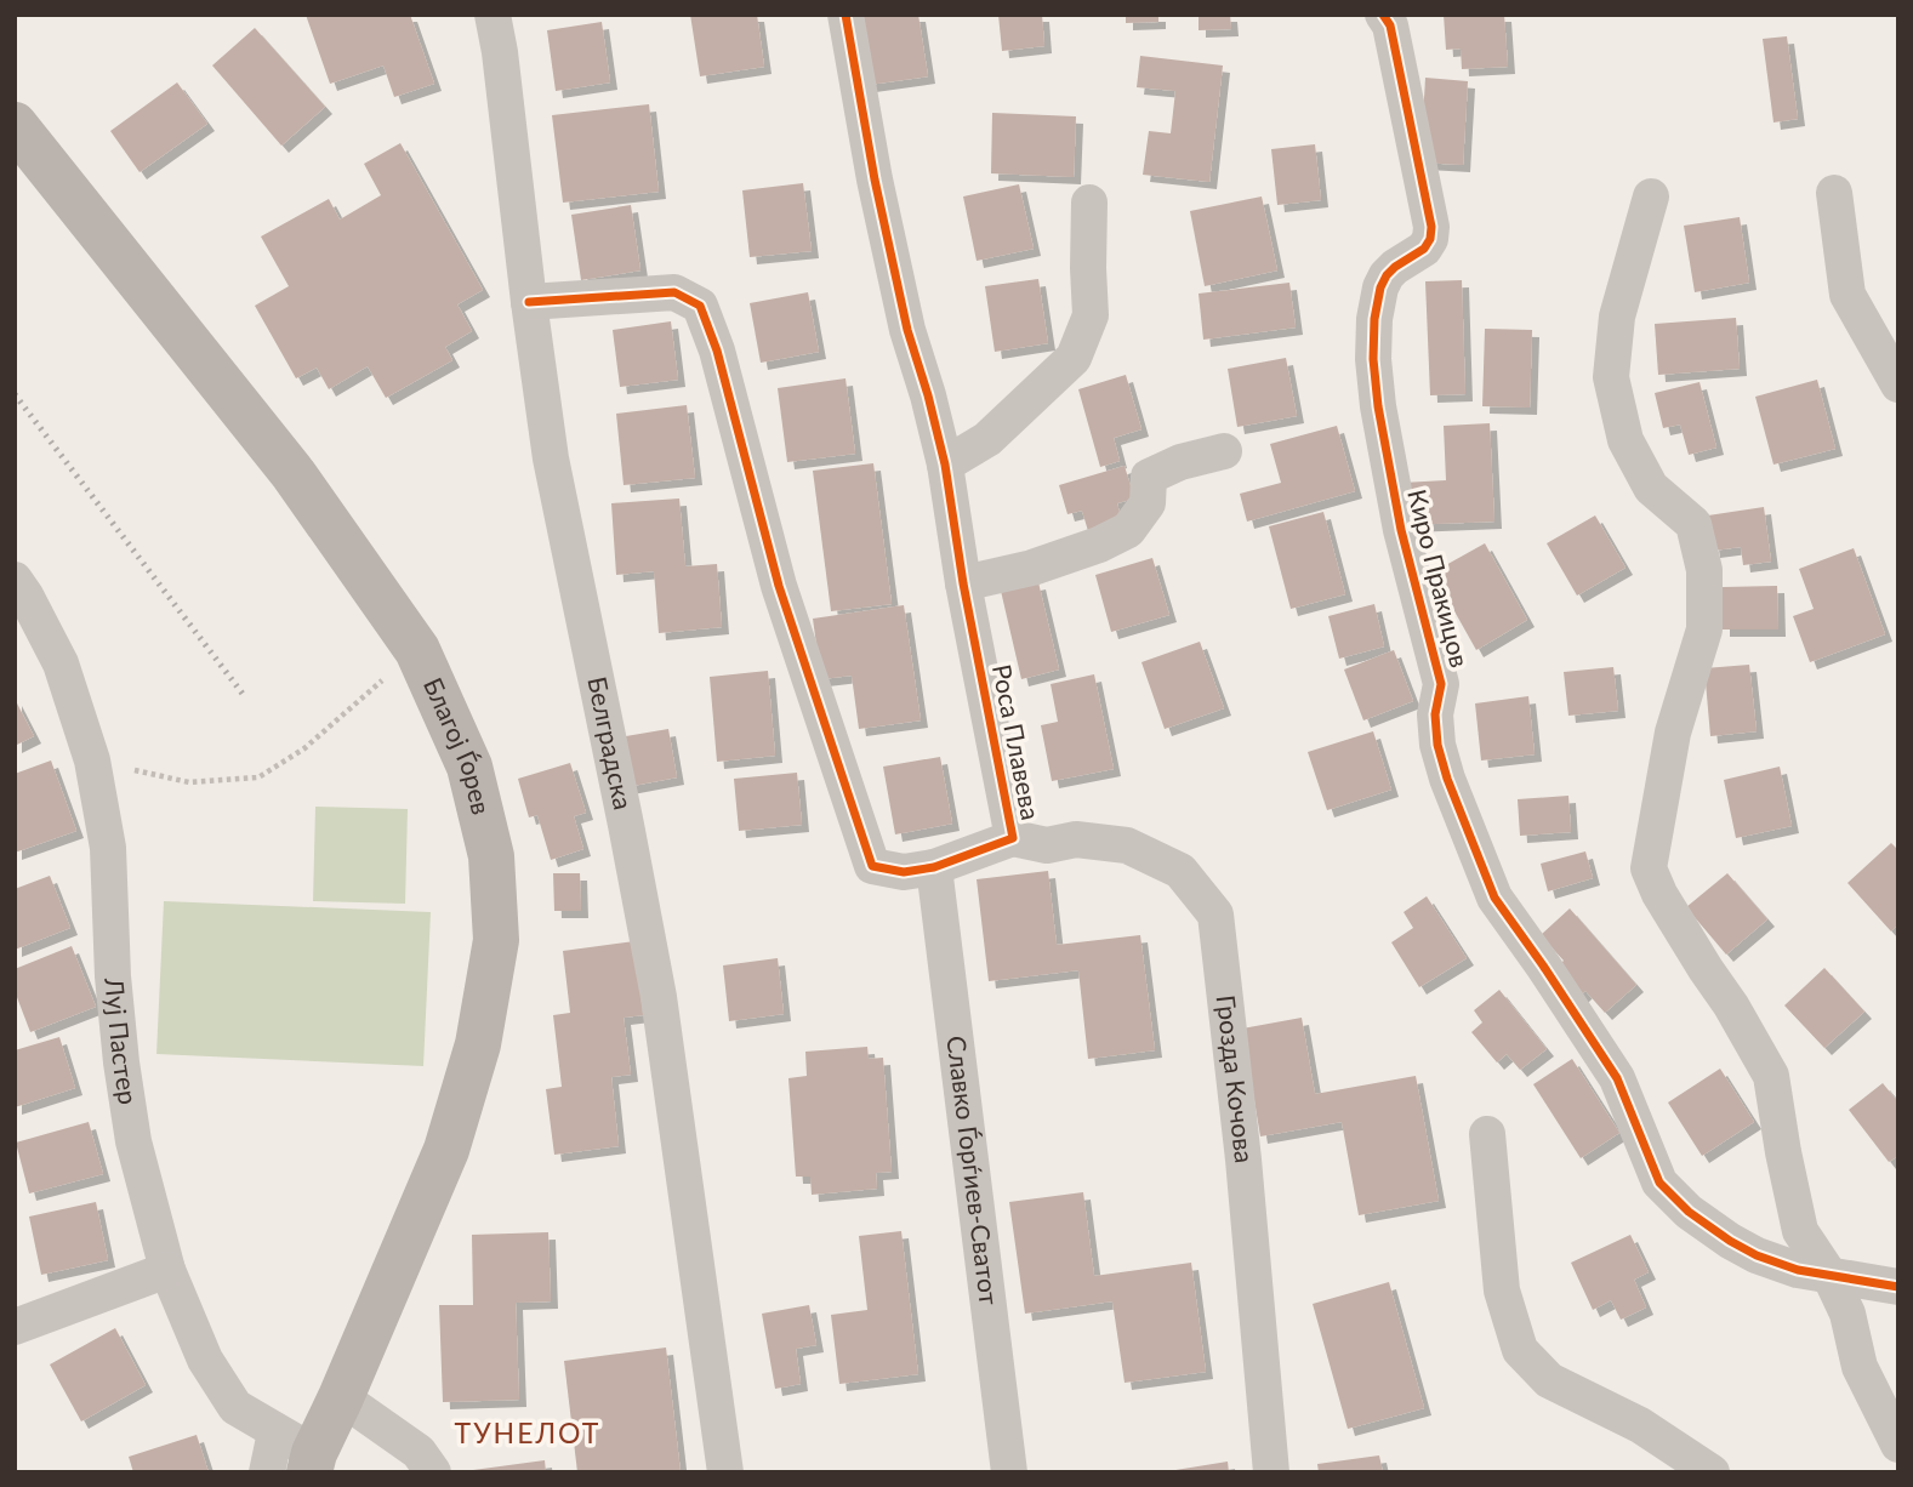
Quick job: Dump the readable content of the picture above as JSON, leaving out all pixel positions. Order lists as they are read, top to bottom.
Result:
{
  "streets": {
    "main road": ["Благој Ѓорев"],
    "street": [
      "Киро Пракицов",
      "Роса Плавева",
      "Белградска",
      "Луј Пастер",
      "Грозда Кочова",
      "Славко Ѓорѓиев-Сватот"
    ]
  },
  "crossings": [
    ["Роса Плавева", "Белградска"],
    ["Роса Плавева", "Грозда Кочова"],
    ["Роса Плавева", "Славко Ѓорѓиев-Сватот"],
    ["Благој Ѓорев", "Луј Пастер"]
  ],
  "districts": ["ТУНЕЛОТ"]
}
